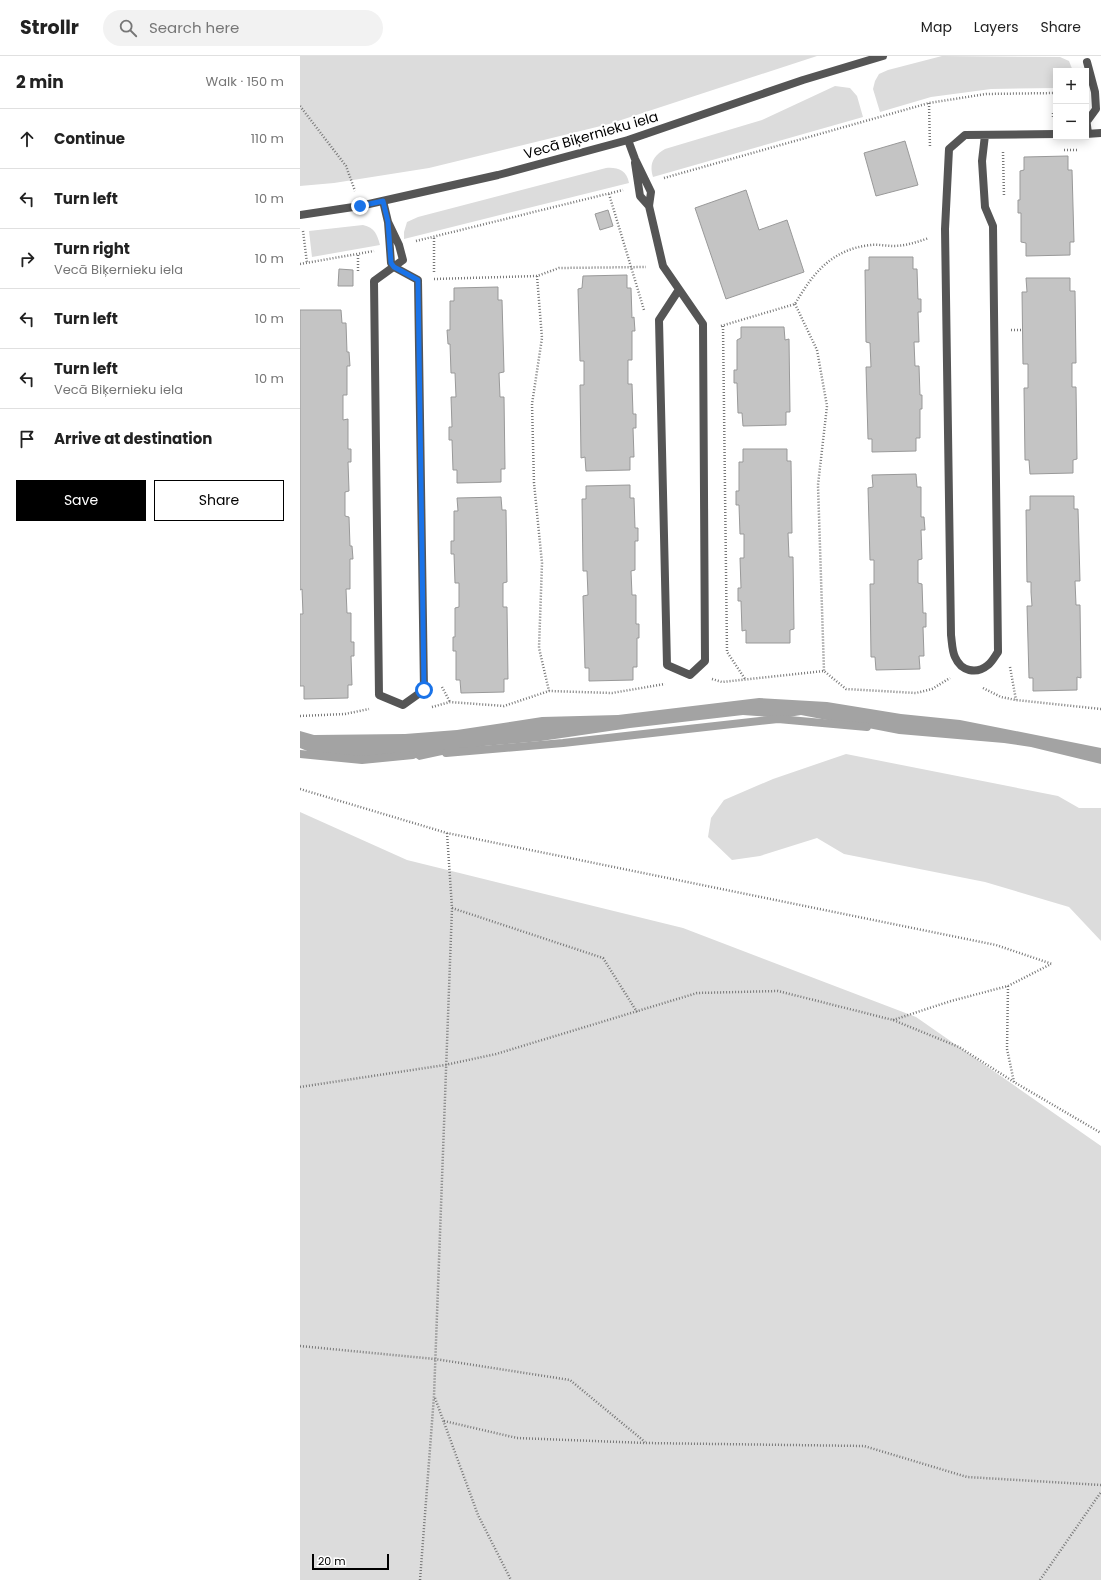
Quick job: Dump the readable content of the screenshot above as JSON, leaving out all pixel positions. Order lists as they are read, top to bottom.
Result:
{
  "streets": {
    "street": ["Vecā Biķernieku iela"]
  },
  "scale_bar": "20 m",
  "page": {
    "header": "Strollr",
    "search": "Search here",
    "nav": ["Map", "Layers", "Share"],
    "heading": ["2 min", "Walk · 150 m"],
    "map_buttons": ["+", "−"],
    "list": [
      ["Continue", "110 m"],
      ["Turn left", "10 m"],
      ["Turn right", "Vecā Biķernieku iela", "10 m"],
      ["Turn left", "10 m"],
      ["Turn left", "Vecā Biķernieku iela", "10 m"],
      "Arrive at destination"
    ],
    "buttons": ["Save", "Share"],
    "scale": "20 m"
  }
}
